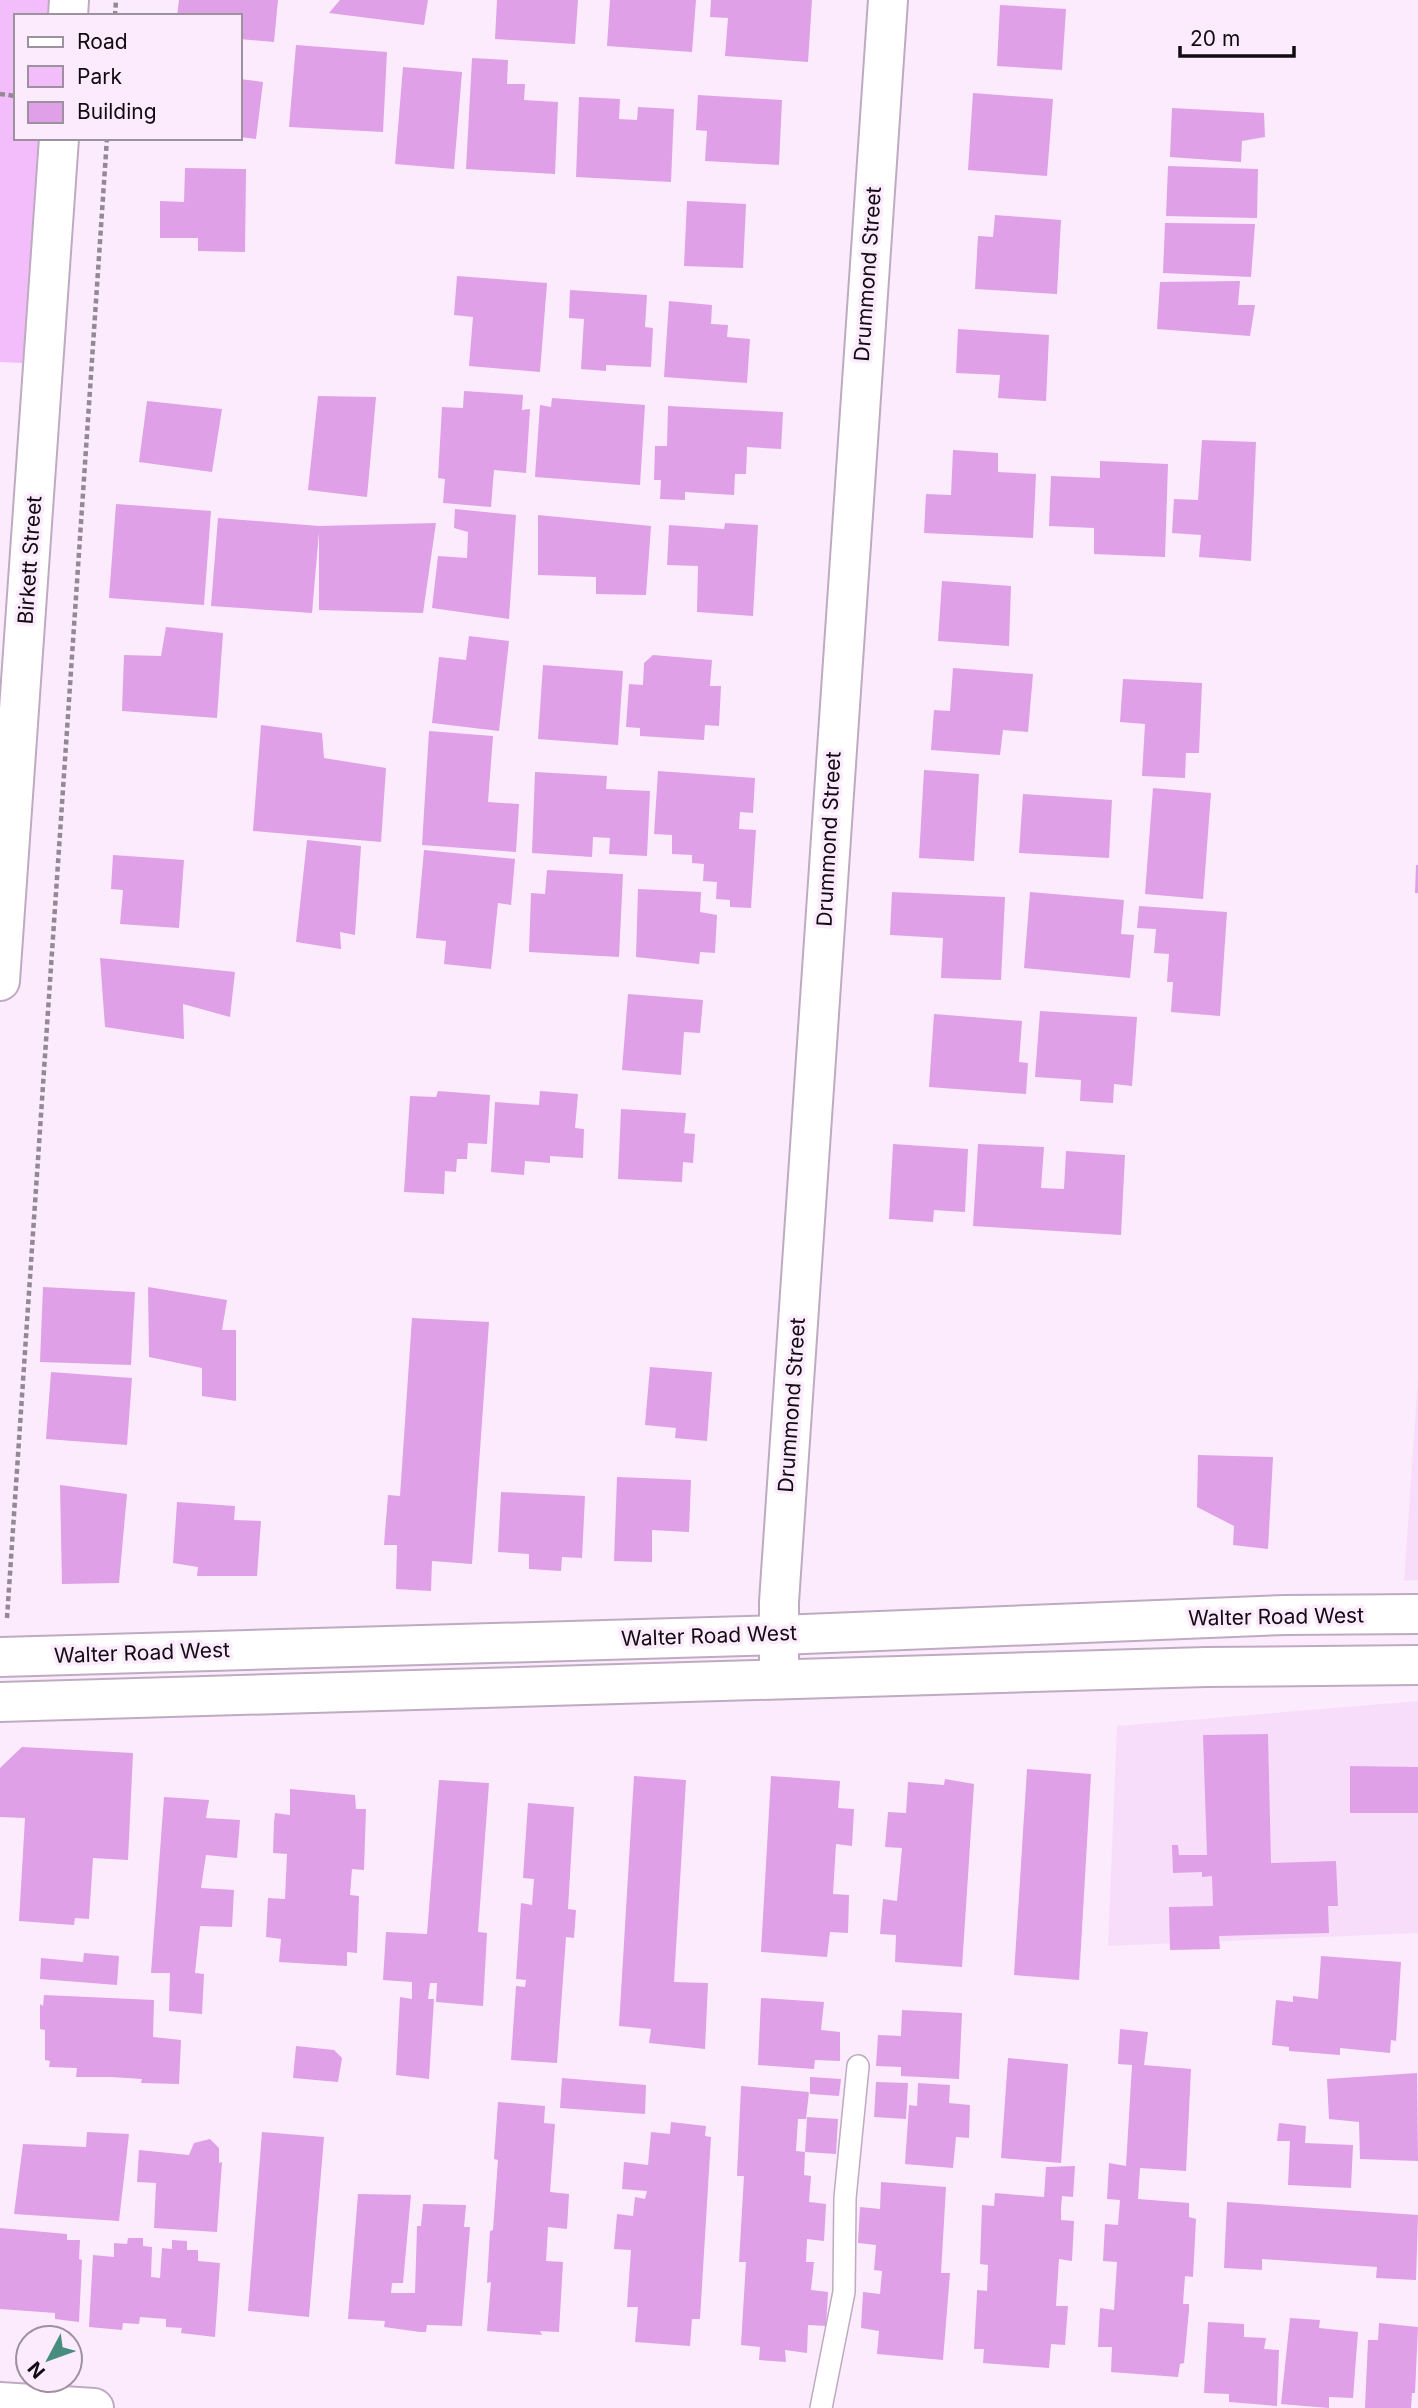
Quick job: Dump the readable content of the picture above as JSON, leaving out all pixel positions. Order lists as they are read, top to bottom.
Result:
{
  "streets": {
    "main road": ["Drummond Street", "Birkett Street", "Walter Road West"]
  },
  "crossings": [
    ["Drummond Street", "Walter Road West"]
  ],
  "legend": ["Road", "Park", "Building"],
  "scale_bar": "20 m",
  "north": "bottom left"
}
